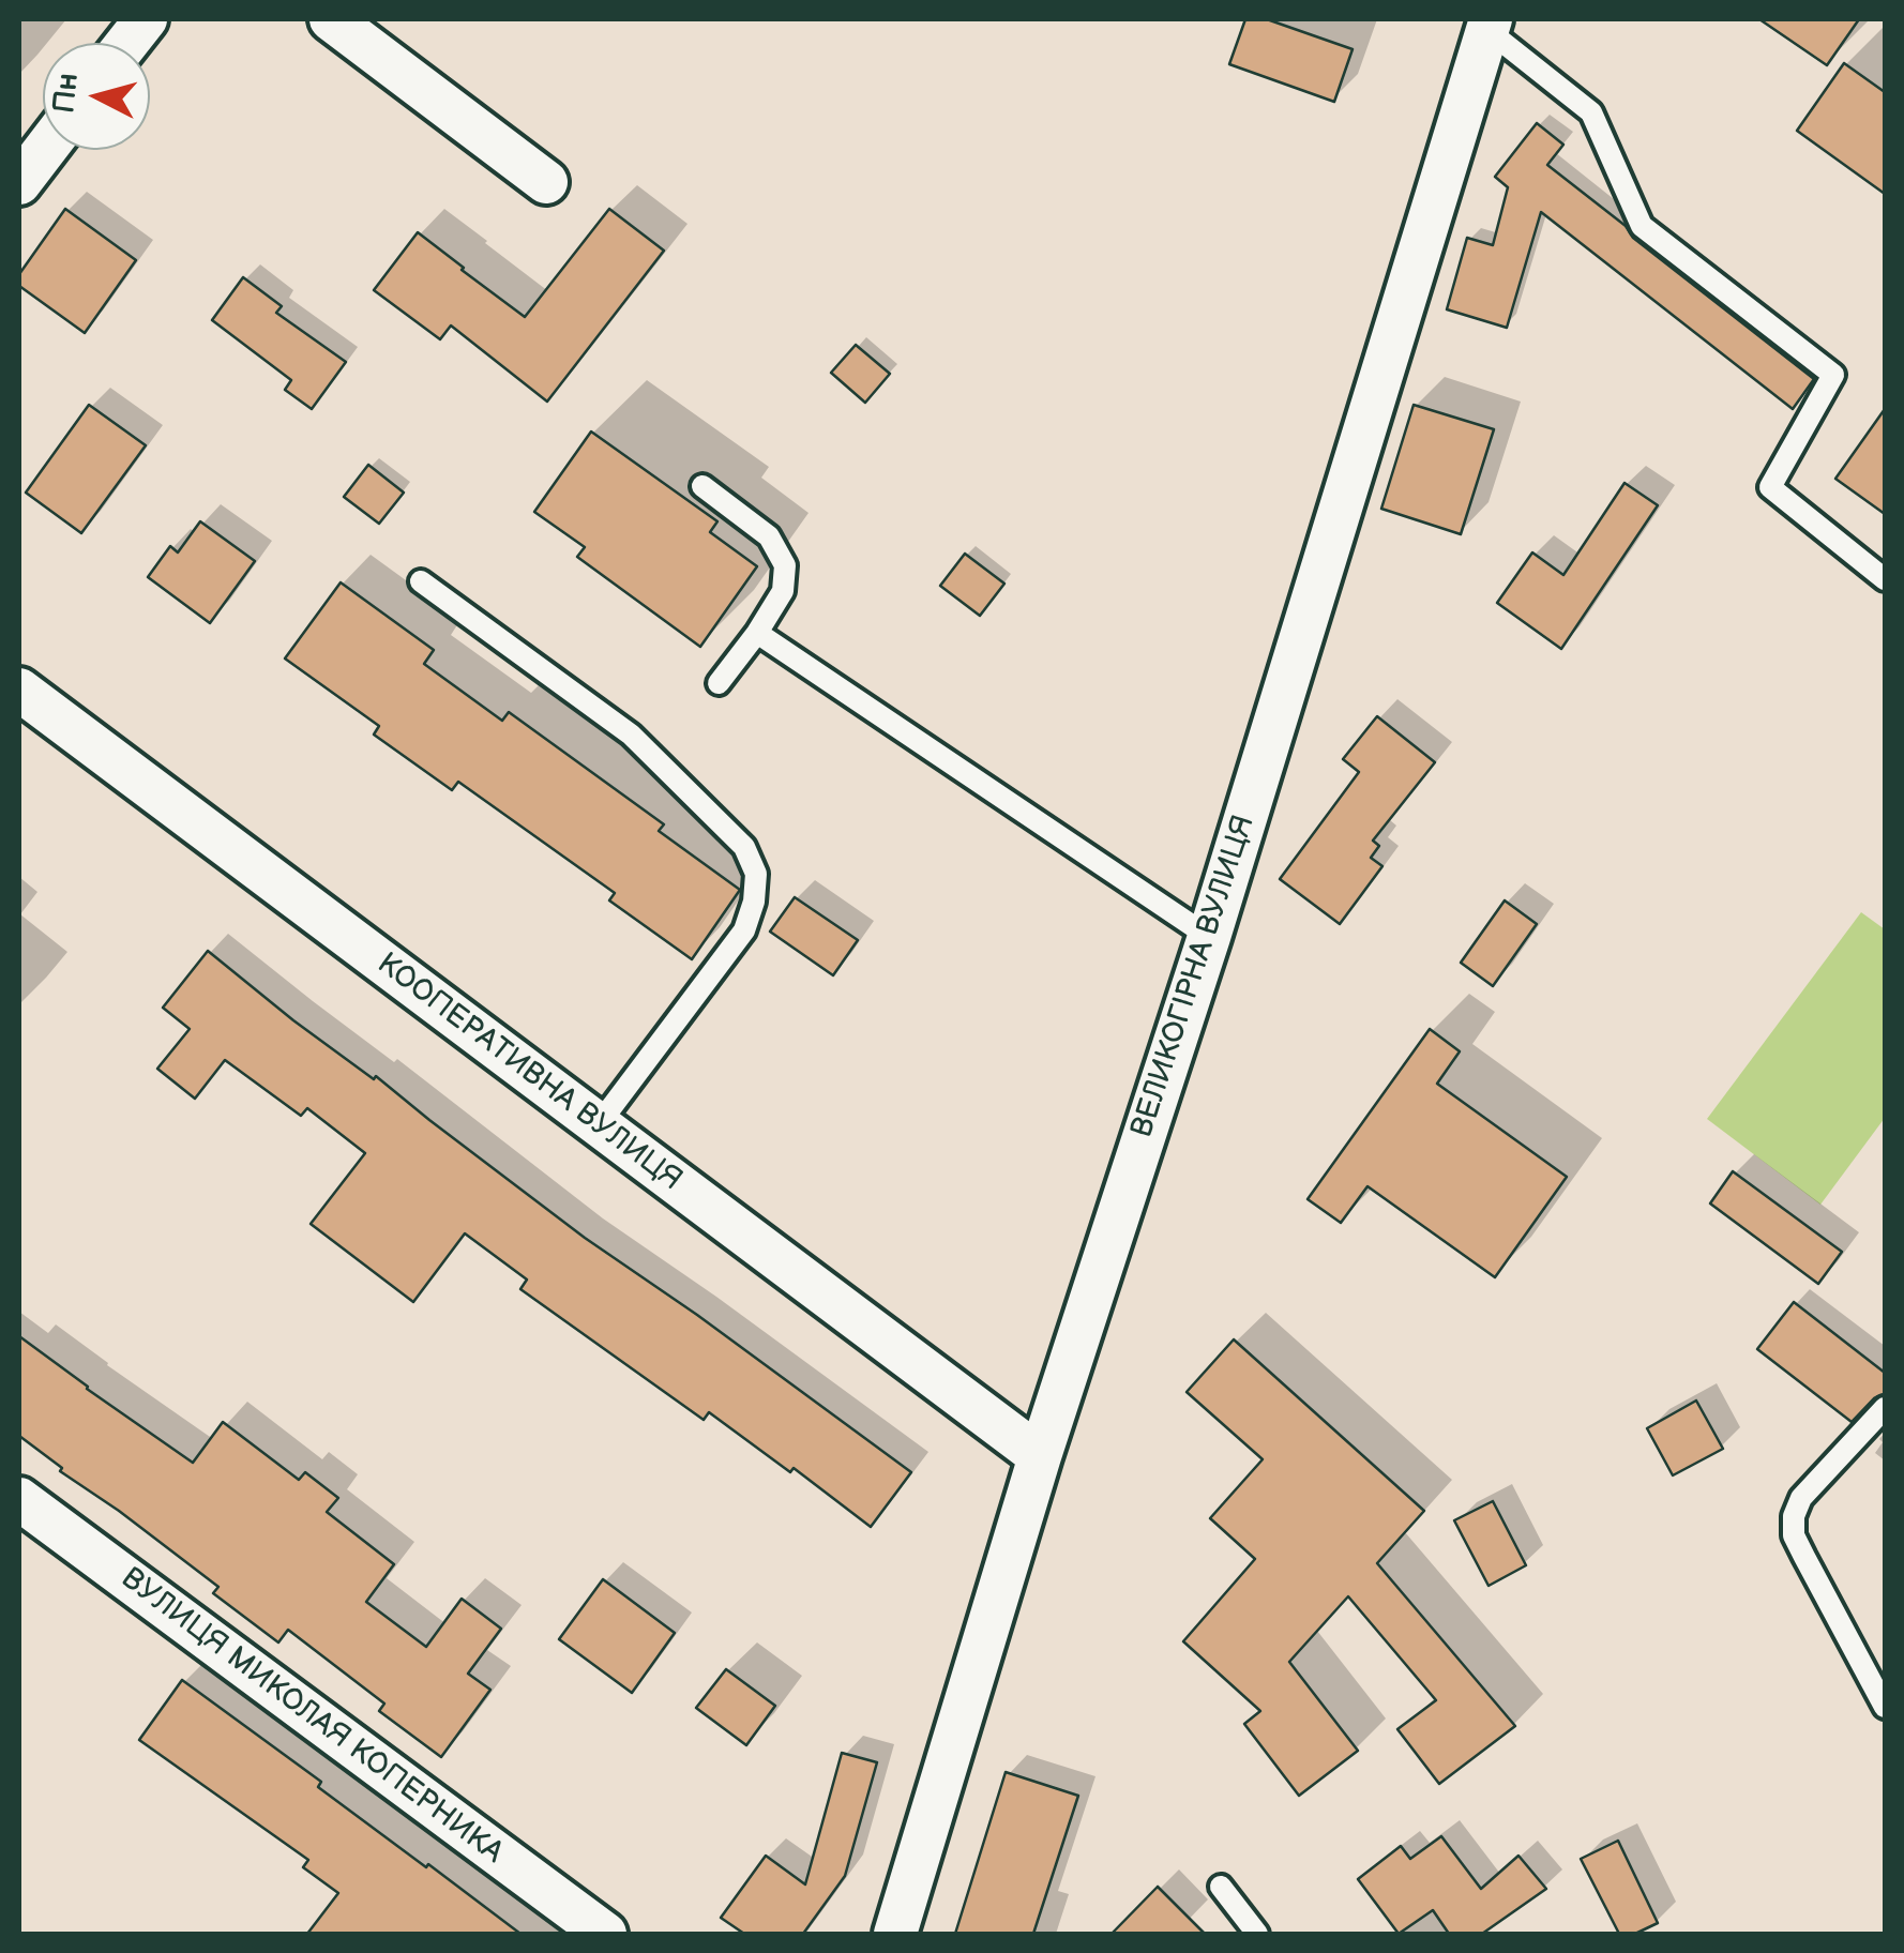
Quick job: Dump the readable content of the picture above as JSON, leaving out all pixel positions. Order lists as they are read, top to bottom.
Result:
{
  "streets": {
    "street": ["ВЕЛИКОГІРНА ВУЛИЦЯ", "КООПЕРАТИВНА ВУЛИЦЯ", "ВУЛИЦЯ МИКОЛАЯ КОПЕРНИКА"]
  },
  "crossings": [
    ["ВЕЛИКОГІРНА ВУЛИЦЯ", "КООПЕРАТИВНА ВУЛИЦЯ"]
  ],
  "north": "left"
}
